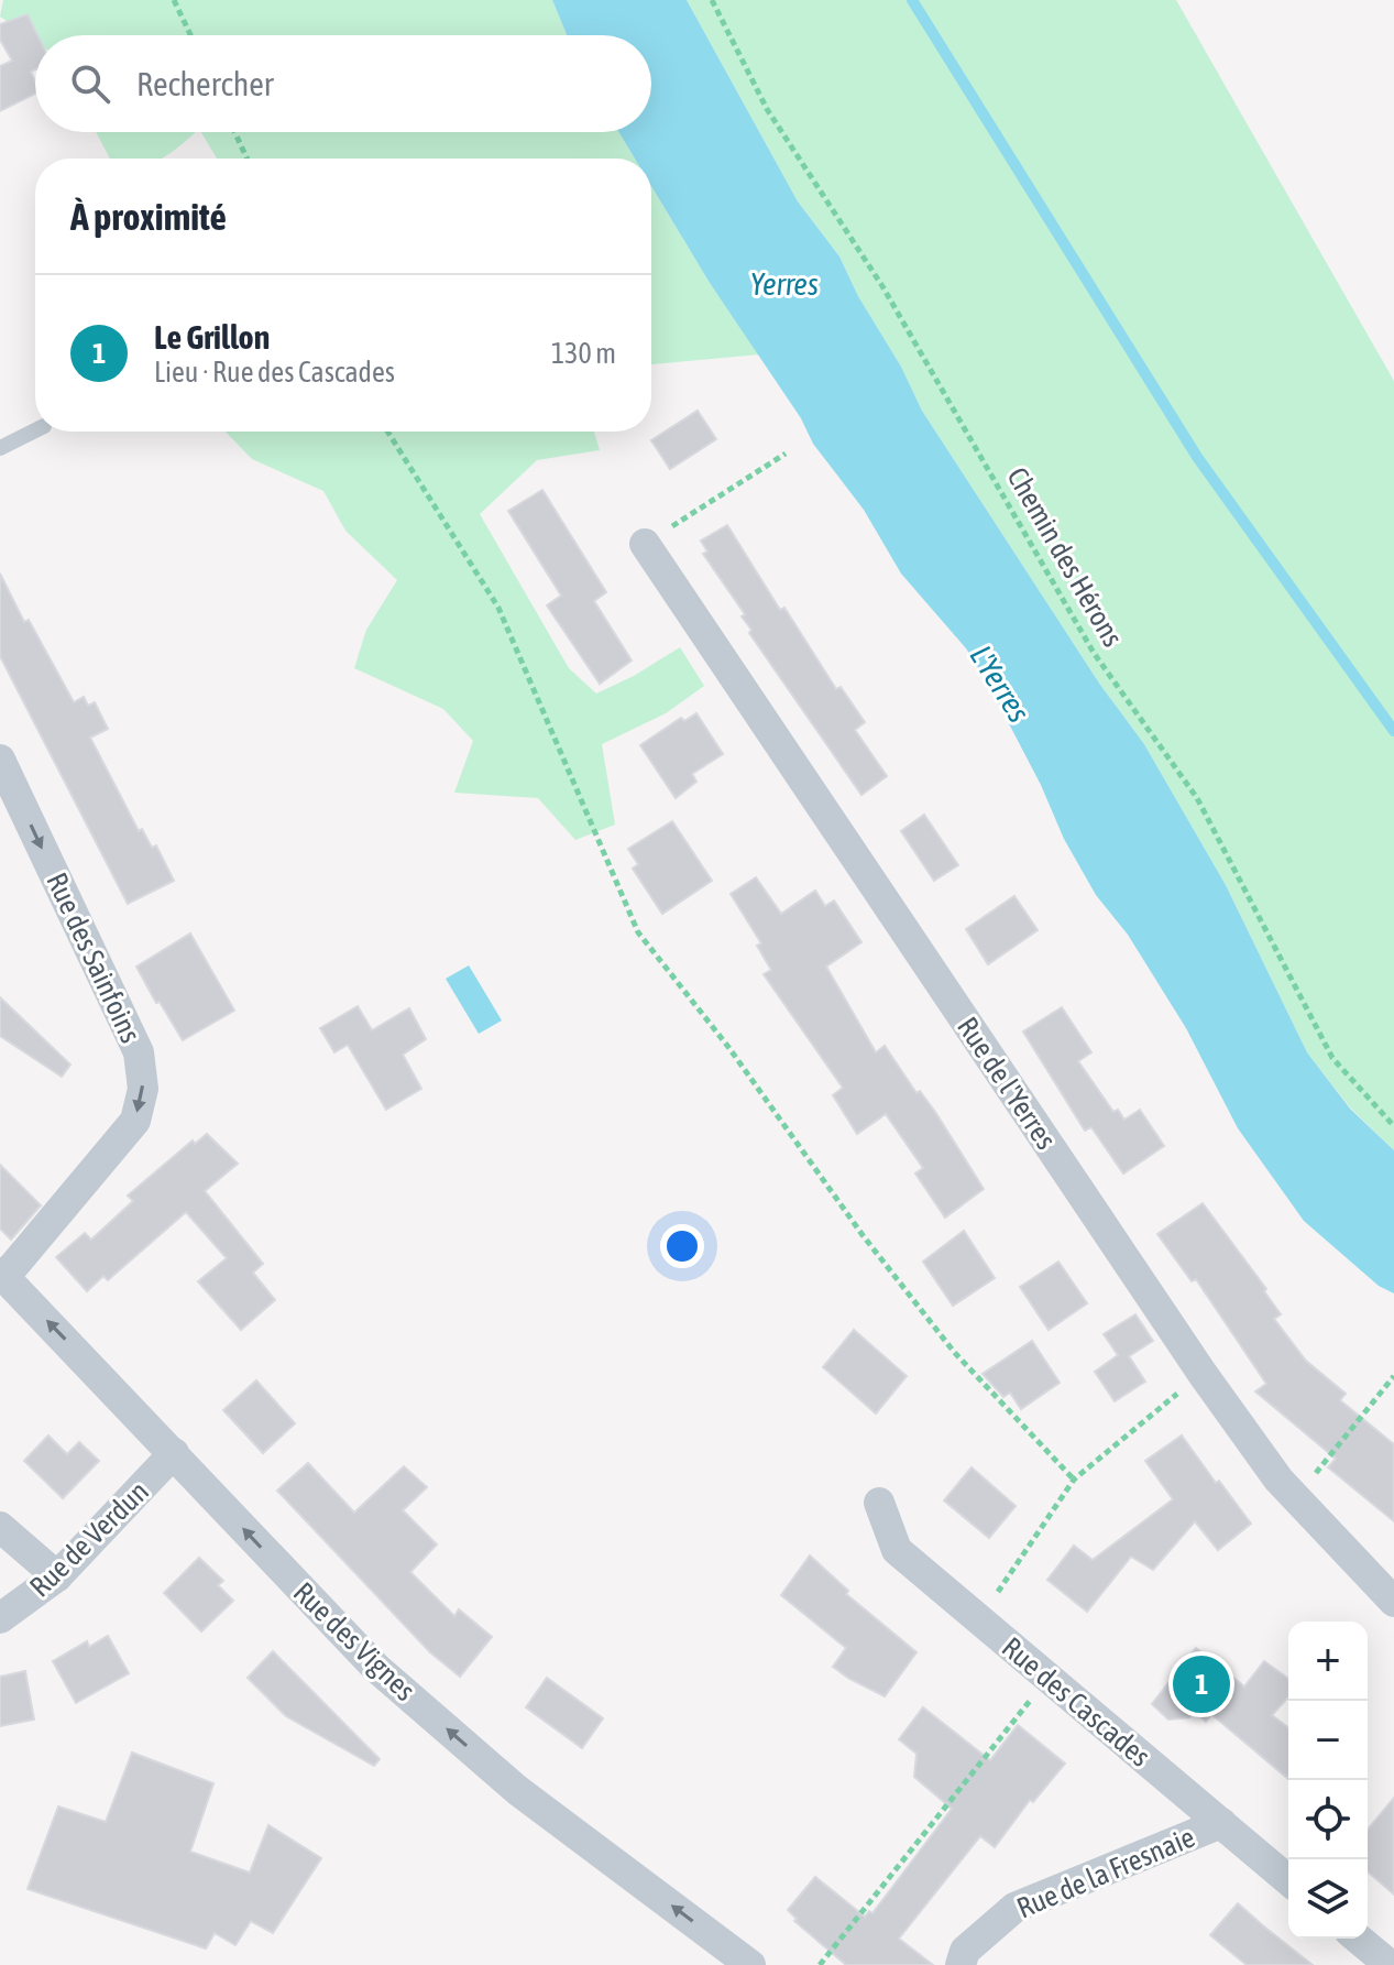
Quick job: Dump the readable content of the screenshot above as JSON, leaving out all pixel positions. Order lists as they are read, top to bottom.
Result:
{
  "streets": {
    "street": [
      "Rue des Sainfoins",
      "Rue de l'Yerres",
      "Rue de Verdun",
      "Rue des Vignes",
      "Rue des Cascades",
      "Rue de la Fresnaie"
    ],
    "path": ["Chemin des Hérons"]
  },
  "crossings": [
    ["Rue des Sainfoins", "Rue des Vignes"],
    ["Rue de Verdun", "Rue des Vignes"],
    ["Rue des Cascades", "Rue de la Fresnaie"]
  ],
  "one_way": ["Rue des Sainfoins", "Rue des Vignes"],
  "water": ["Yerres", "L'Yerres"],
  "page": {
    "search": "Rechercher",
    "heading": "À proximité",
    "list": [
      {
        "mark": "1",
        "name": "Le Grillon",
        "note": "Lieu · Rue des Cascades",
        "value": "130 m"
      }
    ],
    "map_buttons": ["+", "−"],
    "pins": "1"
  }
}
